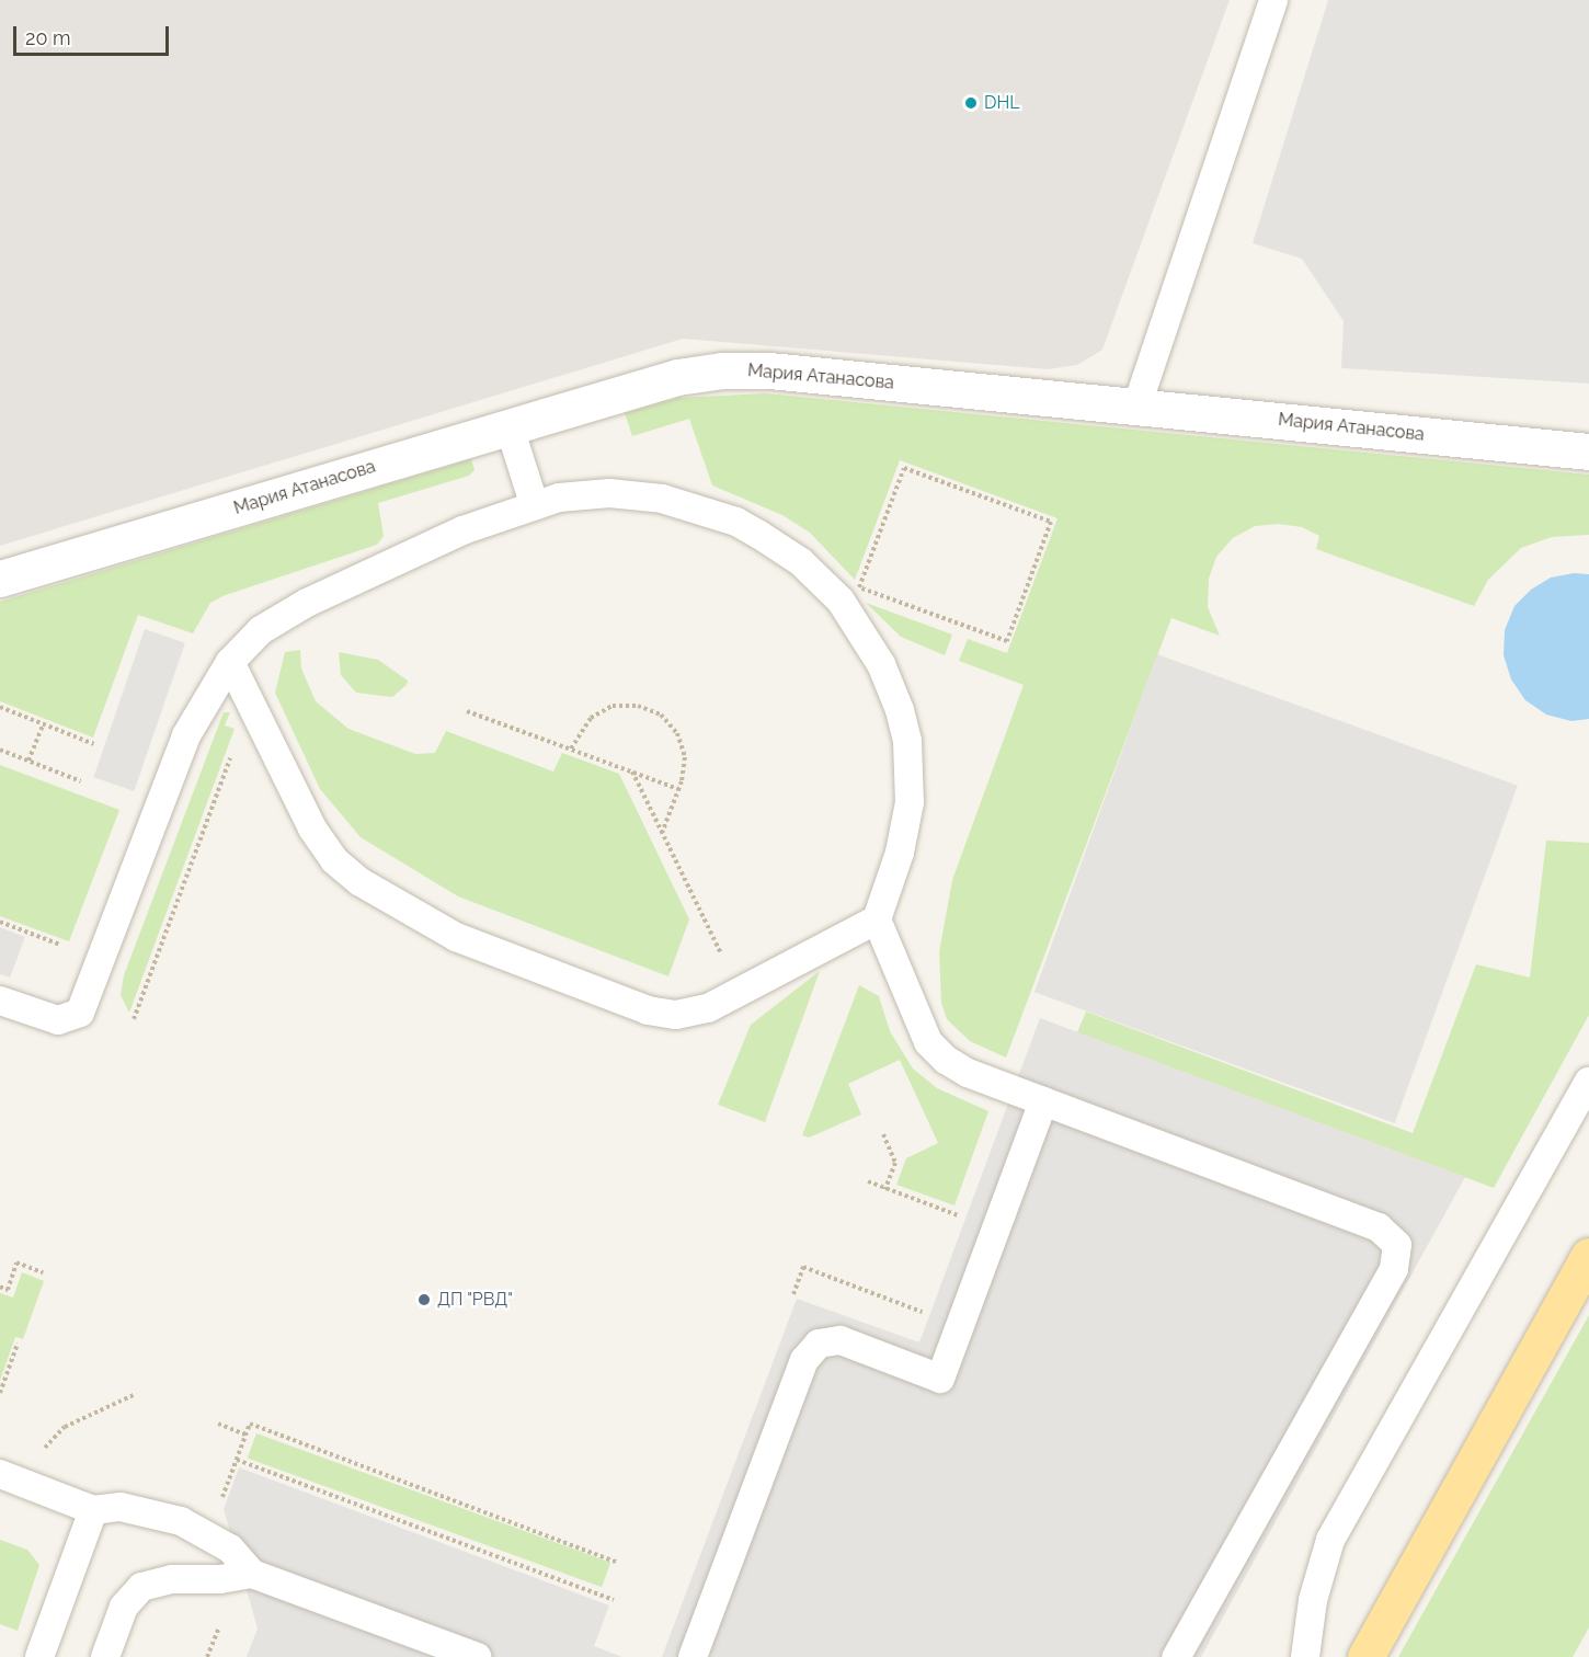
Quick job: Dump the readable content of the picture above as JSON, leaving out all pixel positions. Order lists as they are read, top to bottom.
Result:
{
  "streets": {
    "street": ["Мария Атанасова"]
  },
  "places": ["DHL", "ДП \"РВД\""],
  "scale_bar": "20 m"
}
